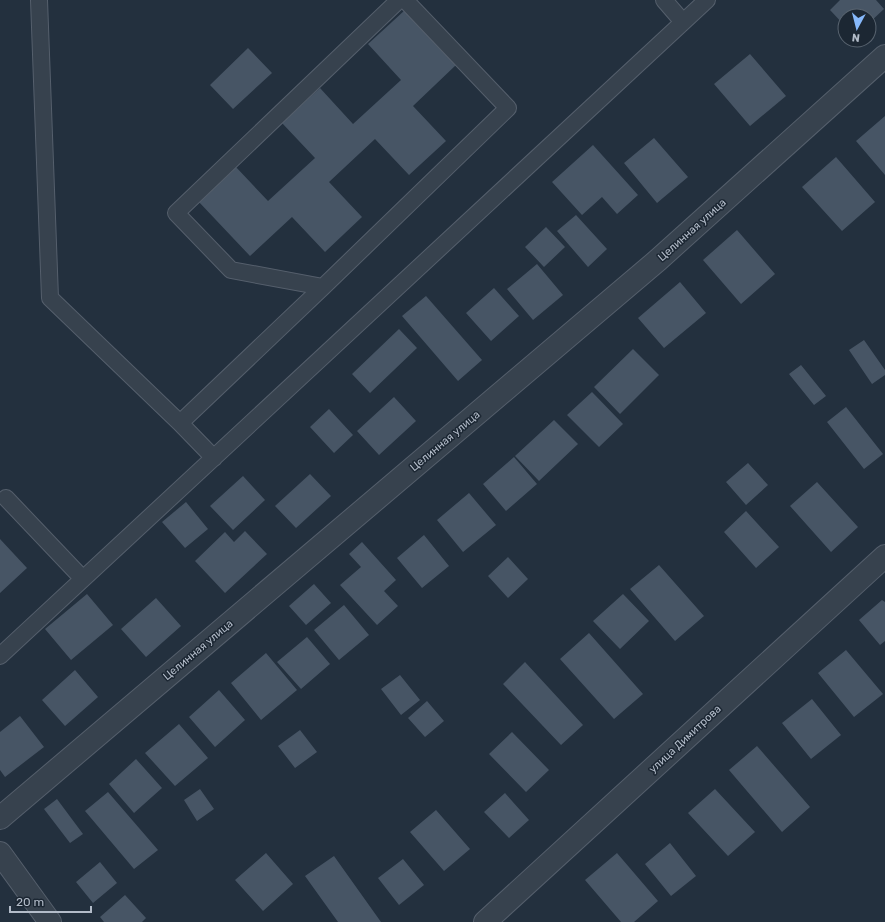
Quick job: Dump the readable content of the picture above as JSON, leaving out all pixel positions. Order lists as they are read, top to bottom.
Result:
{
  "streets": {
    "street": ["Целинная улица", "улица Димитрова"]
  },
  "scale_bar": "20 m",
  "north": "bottom"
}
